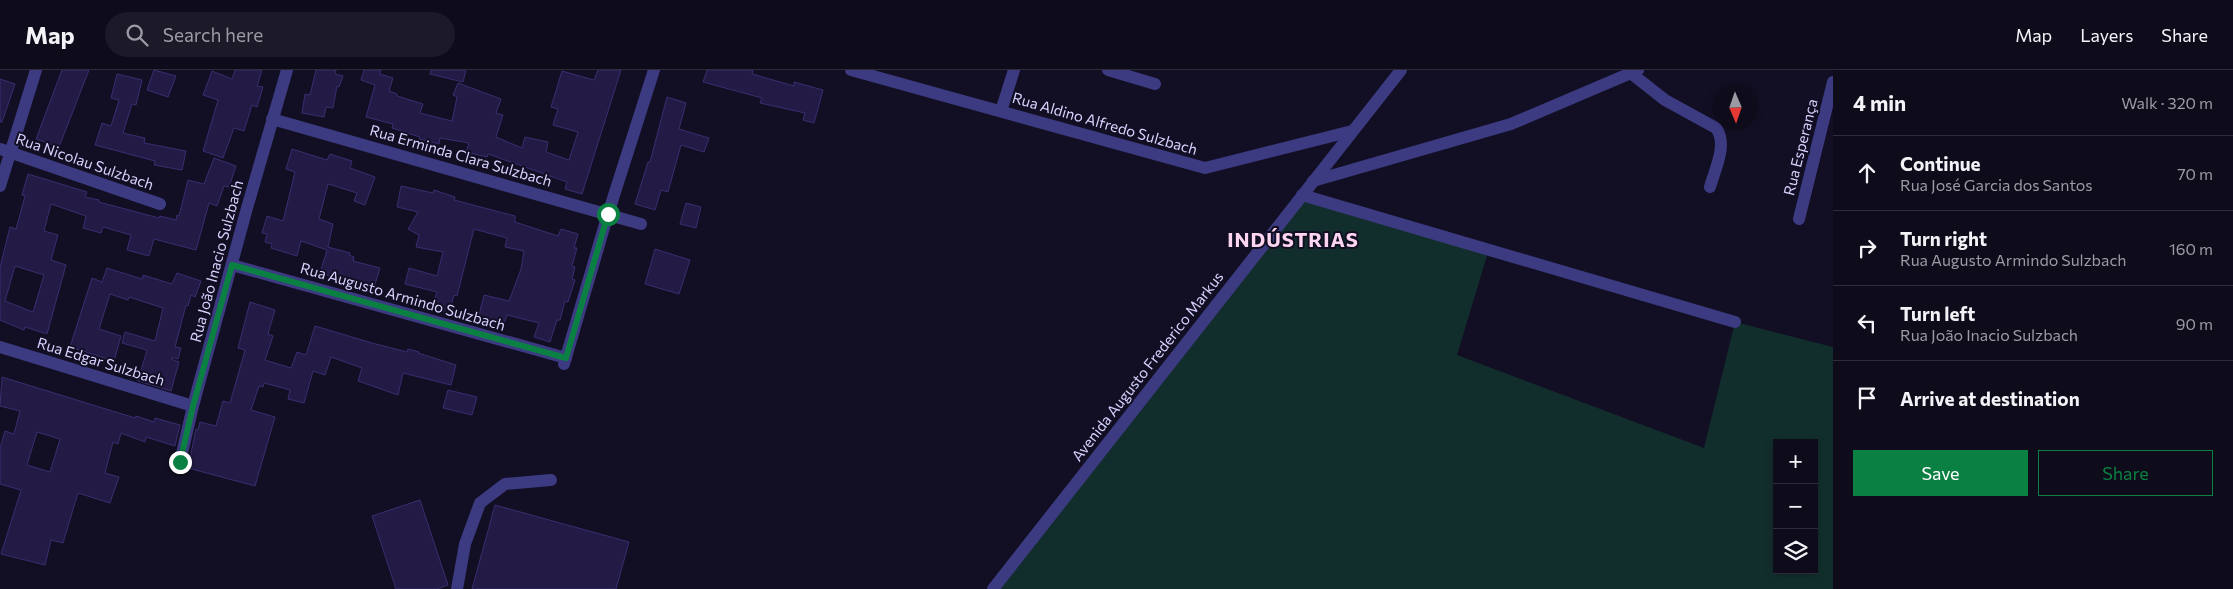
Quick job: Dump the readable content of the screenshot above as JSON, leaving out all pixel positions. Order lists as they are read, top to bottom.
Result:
{
  "streets": {
    "street": [
      "Rua Aldino Alfredo Sulzbach",
      "Rua Esperança",
      "Rua Erminda Clara Sulzbach",
      "Rua Nicolau Sulzbach",
      "Rua João Inacio Sulzbach",
      "Rua Augusto Armindo Sulzbach",
      "Rua Edgar Sulzbach",
      "Avenida Augusto Frederico Markus"
    ]
  },
  "crossings": [
    ["Rua Aldino Alfredo Sulzbach", "Avenida Augusto Frederico Markus"],
    ["Rua Erminda Clara Sulzbach", "Rua João Inacio Sulzbach"],
    ["Rua Erminda Clara Sulzbach", "Rua Augusto Armindo Sulzbach"],
    ["Rua João Inacio Sulzbach", "Rua Augusto Armindo Sulzbach"],
    ["Rua João Inacio Sulzbach", "Rua Edgar Sulzbach"]
  ],
  "districts": ["INDÚSTRIAS"],
  "north": "bottom",
  "page": {
    "header": "Map",
    "search": "Search here",
    "nav": ["Map", "Layers", "Share"],
    "heading": ["4 min", "Walk · 320 m"],
    "list": [
      ["Continue", "Rua José Garcia dos Santos", "70 m"],
      ["Turn right", "Rua Augusto Armindo Sulzbach", "160 m"],
      ["Turn left", "Rua João Inacio Sulzbach", "90 m"],
      "Arrive at destination"
    ],
    "buttons": ["Save", "Share"],
    "map_buttons": ["+", "−"]
  }
}
